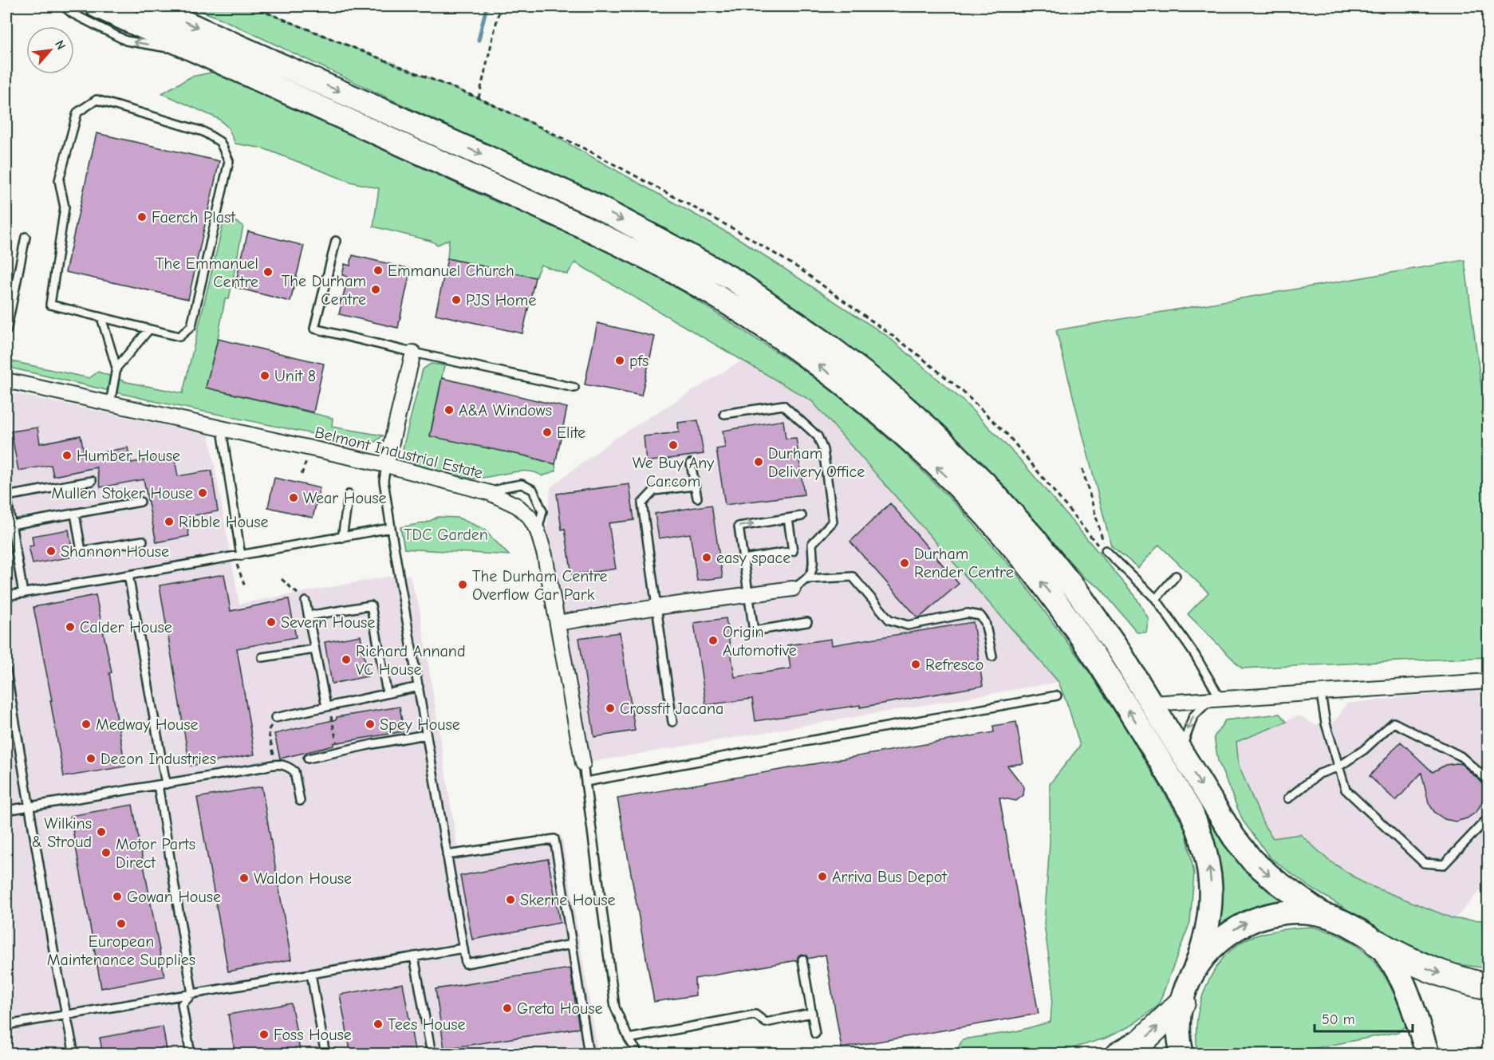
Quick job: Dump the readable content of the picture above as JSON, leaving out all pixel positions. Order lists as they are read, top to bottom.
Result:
{
  "streets": {
    "street": ["Belmont Industrial Estate"]
  },
  "parks": ["TDC Garden"],
  "places": [
    "Faerch Plast",
    "Emmanuel Church",
    "The Emmanuel Centre",
    "The Durham Centre",
    "PJS Home",
    "pfs",
    "Unit 8",
    "A&A Windows",
    "Elite",
    "We Buy Any Car.com",
    "Humber House",
    "Durham Delivery Office",
    "Mullen Stoker House",
    "Wear House",
    "Ribble House",
    "Shannon House",
    "easy space",
    "Durham Render Centre",
    "The Durham Centre Overflow Car Park",
    "Severn House",
    "Calder House",
    "Origin Automotive",
    "Richard Annand VC House",
    "Refresco",
    "Crossfit Jacana",
    "Medway House",
    "Spey House",
    "Decon Industries",
    "Wilkins & Stroud",
    "Motor Parts Direct",
    "Arriva Bus Depot",
    "Waldon House",
    "Gowan House",
    "Skerne House",
    "European Maintenance Supplies",
    "Greta House",
    "Tees House",
    "Foss House"
  ],
  "scale_bar": "50 m",
  "north": "top right"
}
